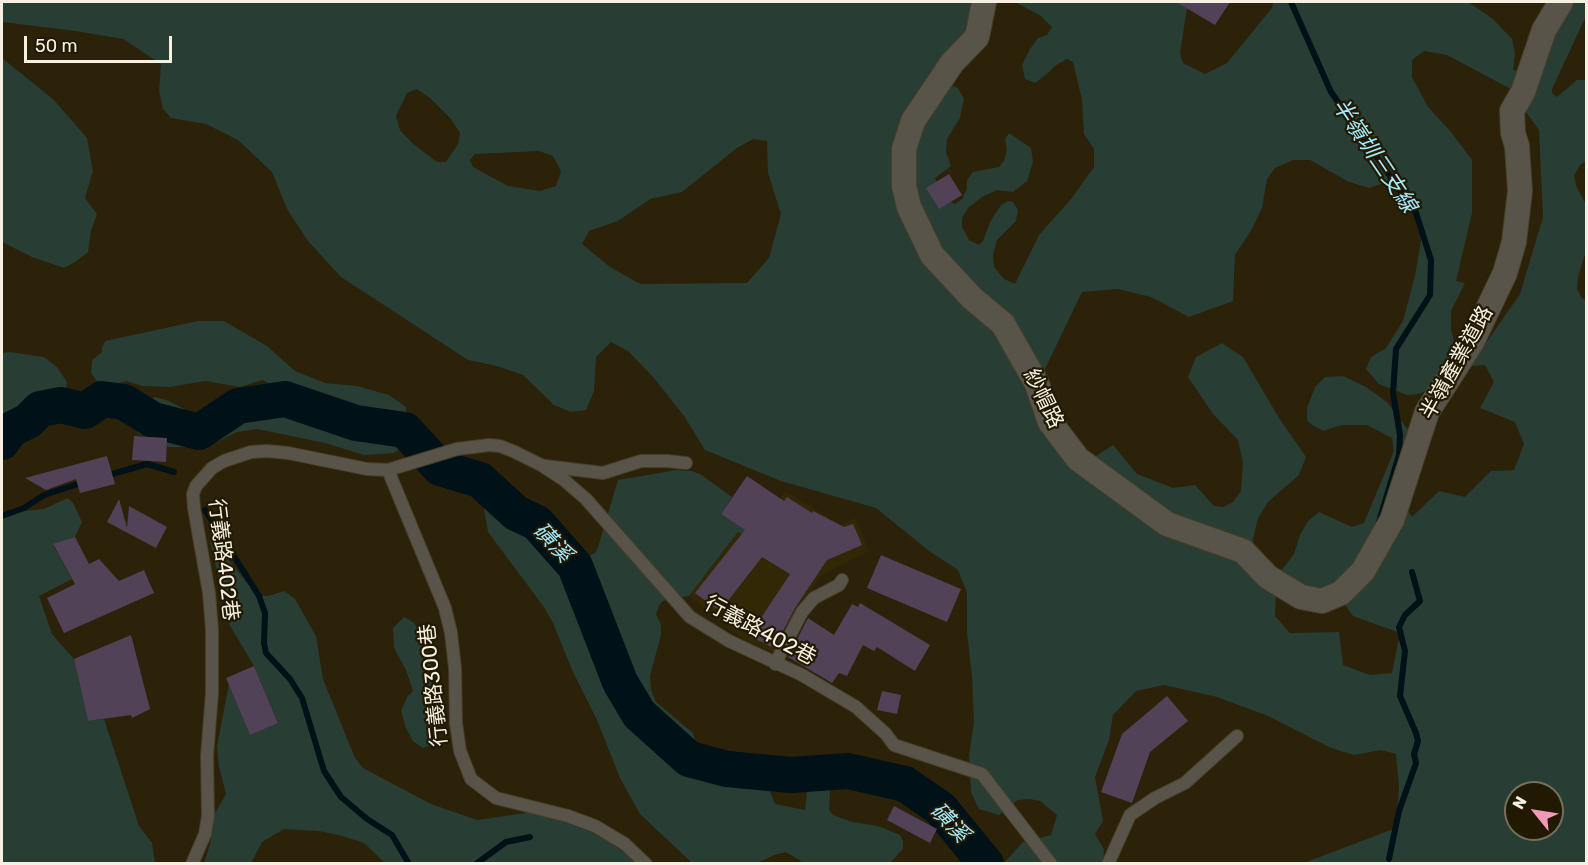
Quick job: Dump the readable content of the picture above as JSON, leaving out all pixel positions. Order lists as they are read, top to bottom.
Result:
{
  "streets": {
    "street": ["半嶺產業道路", "紗帽路"],
    "lane": ["行義路402巷", "行義路300巷"]
  },
  "crossings": [
    ["半嶺產業道路", "紗帽路"],
    ["行義路402巷", "行義路300巷"]
  ],
  "water": ["半嶺圳三支線", "磺溪"],
  "scale_bar": "50 m",
  "north": "top left"
}
